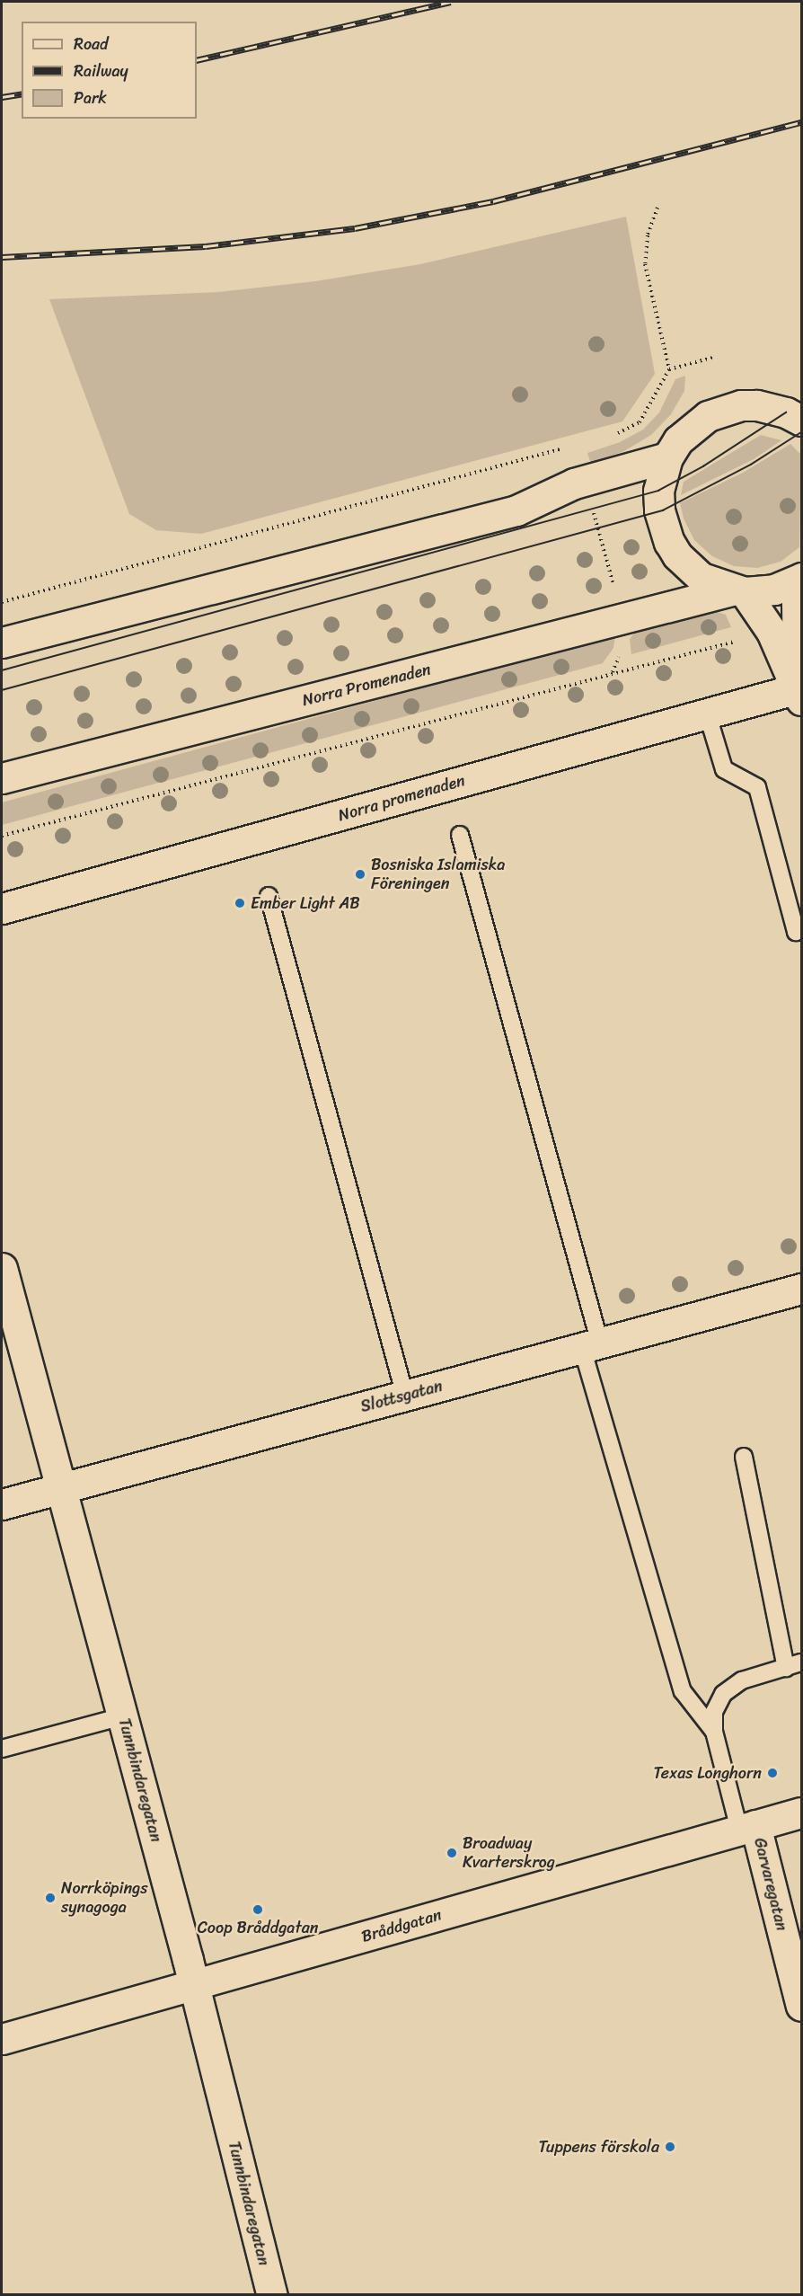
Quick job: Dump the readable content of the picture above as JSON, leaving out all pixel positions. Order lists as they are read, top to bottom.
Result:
{
  "streets": {
    "street": [
      "Norra Promenaden",
      "Norra promenaden",
      "Slottsgatan",
      "Tunnbindaregatan",
      "Garvaregatan",
      "Bråddgatan"
    ]
  },
  "crossings": [
    ["Slottsgatan", "Tunnbindaregatan"],
    ["Tunnbindaregatan", "Bråddgatan"],
    ["Garvaregatan", "Bråddgatan"]
  ],
  "places": [
    "Bosniska Islamiska Föreningen",
    "Ember Light AB",
    "Texas Longhorn",
    "Broadway Kvarterskrog",
    "Norrköpings synagoga",
    "Coop Bråddgatan",
    "Tuppens förskola"
  ],
  "legend": ["Road", "Railway", "Park"]
}
